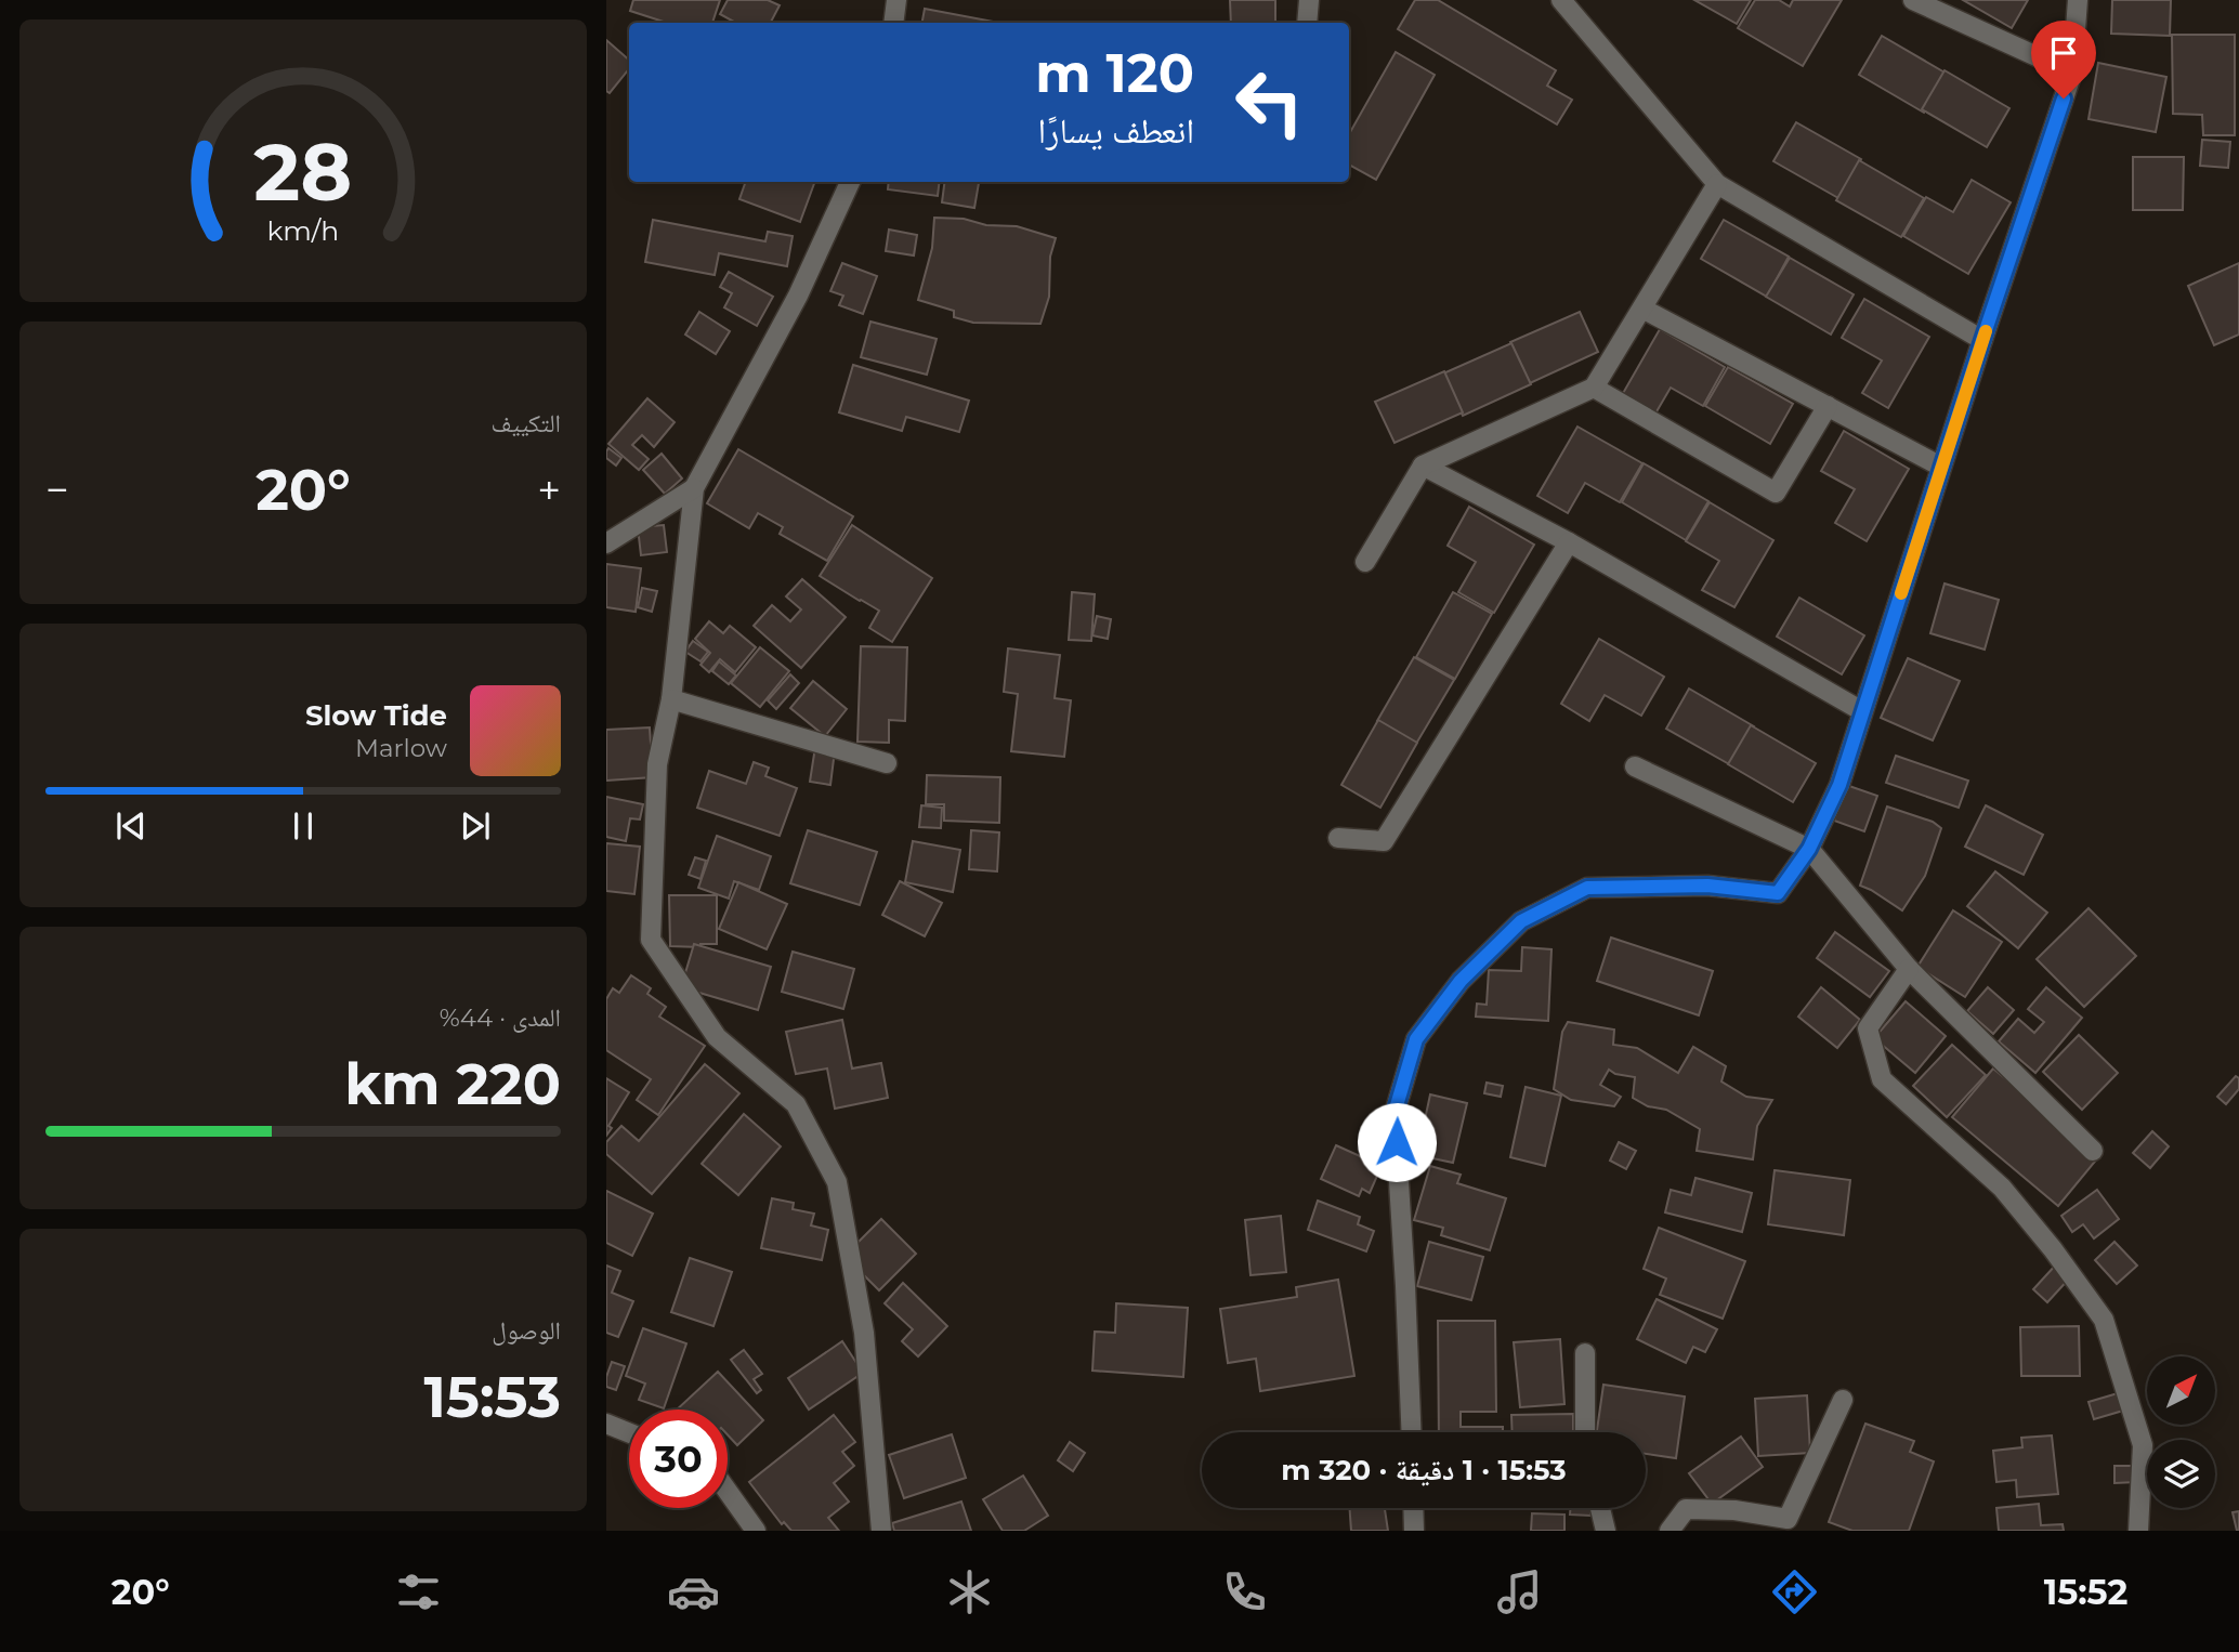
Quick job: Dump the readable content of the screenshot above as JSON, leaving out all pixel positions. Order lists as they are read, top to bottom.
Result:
{
  "north": "top right",
  "page": {
    "turn": ["120 m", "انعطف يسارًا"],
    "tile": [
      "التكييف",
      ["المدى · 44%", "220 km"],
      ["الوصول", "15:53"]
    ],
    "heat": ["−", "20°", "+"],
    "song": ["Slow Tide", "Marlow"],
    "limit": "30",
    "trip": "15:53 · 1 دقيقة · 320 m",
    "tabs": ["15:52", "20°"],
    "gauge": ["28", "km/h"]
  }
}
